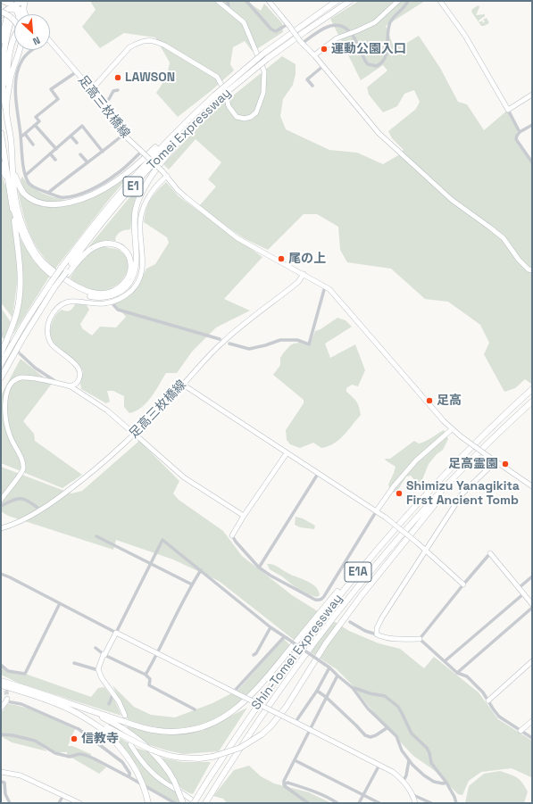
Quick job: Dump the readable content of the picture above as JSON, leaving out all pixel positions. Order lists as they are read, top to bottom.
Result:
{
  "streets": {
    "highway": [
      "Tomei Expressway",
      "E1",
      "E1A",
      "Shin-Tomei Expressway"
    ],
    "street": ["足高三枚橋線"]
  },
  "places": [
    "運動公園入口",
    "LAWSON",
    "尾の上",
    "足高",
    "足高霊園",
    "Shimizu Yanagikita First Ancient Tomb",
    "信教寺"
  ],
  "north": "bottom right"
}
